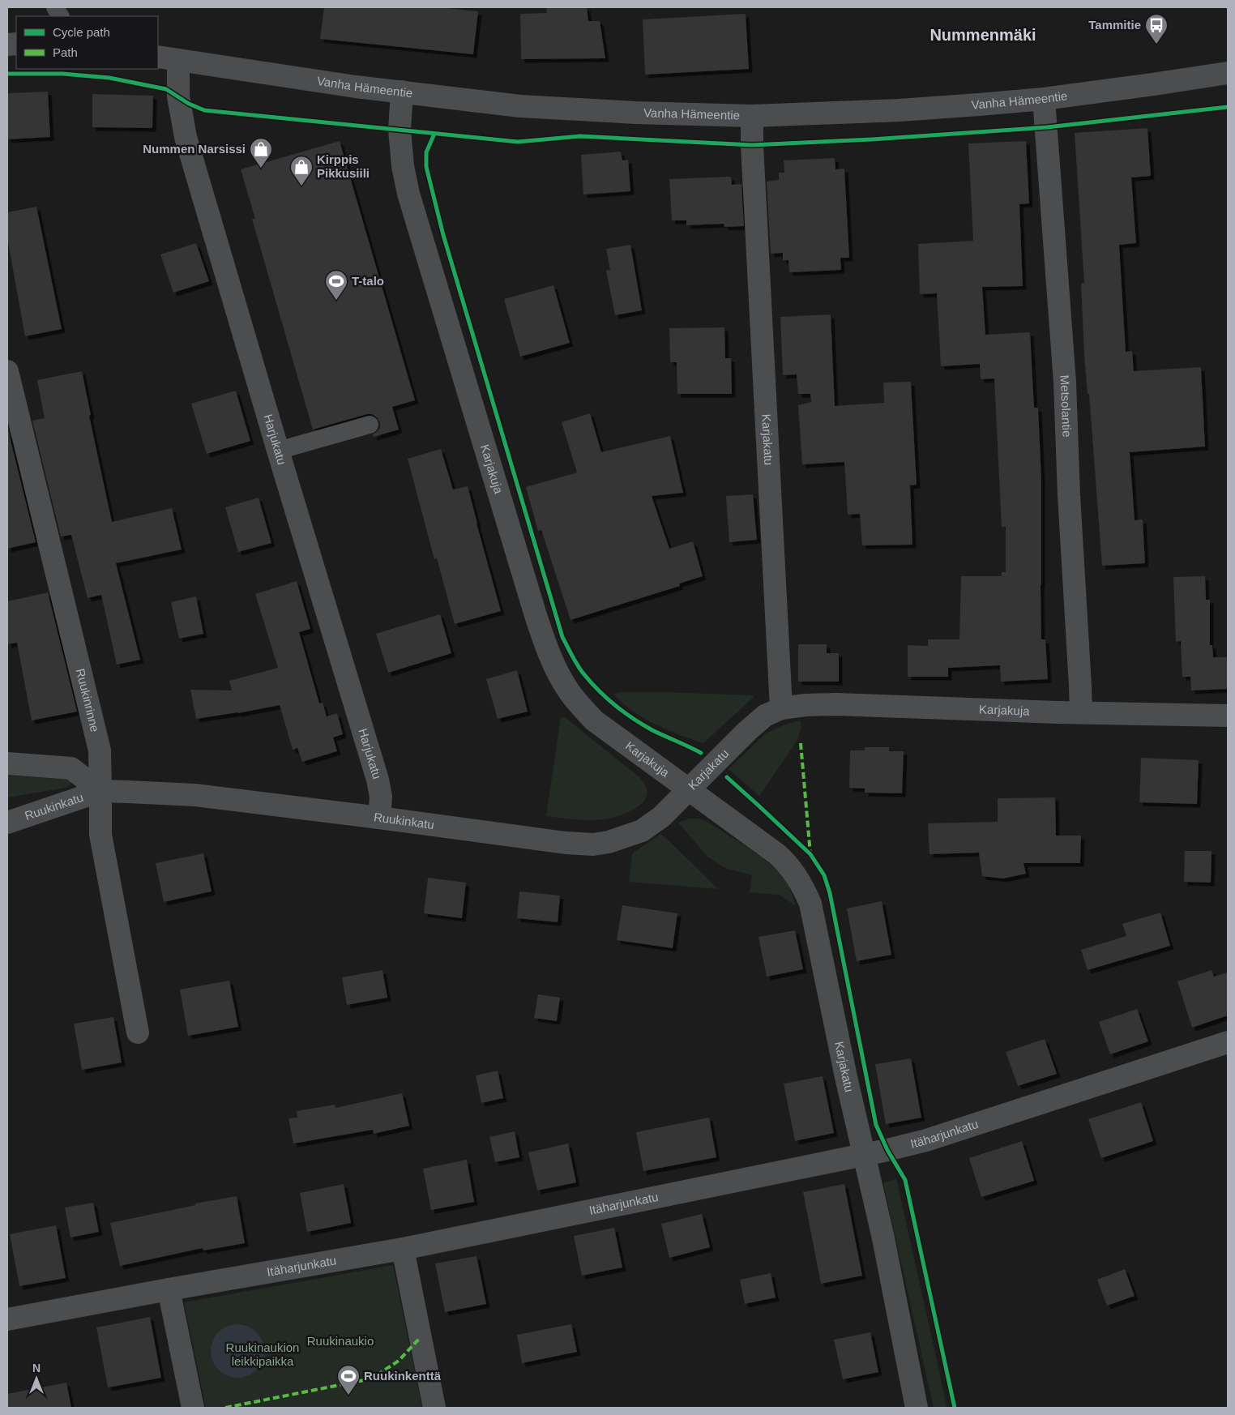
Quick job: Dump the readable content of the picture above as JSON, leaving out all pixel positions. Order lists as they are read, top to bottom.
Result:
{
  "streets": {
    "street": [
      "Vanha Hämeentie",
      "Metsolantie",
      "Harjukatu",
      "Karjakatu",
      "Karjakuja",
      "Ruukinrinne",
      "Ruukinkatu",
      "Itäharjunkatu"
    ]
  },
  "crossings": [
    ["Vanha Hämeentie", "Metsolantie"],
    ["Vanha Hämeentie", "Harjukatu"],
    ["Vanha Hämeentie", "Karjakatu"],
    ["Vanha Hämeentie", "Karjakuja"],
    ["Metsolantie", "Karjakuja"],
    ["Harjukatu", "Ruukinkatu"],
    ["Karjakatu", "Karjakuja"],
    ["Karjakatu", "Ruukinkatu"],
    ["Karjakatu", "Itäharjunkatu"],
    ["Karjakuja", "Ruukinkatu"],
    ["Ruukinrinne", "Ruukinkatu"]
  ],
  "districts": ["Nummenmäki"],
  "parks": ["Ruukinaukio", "Ruukinaukion leikkipaikka"],
  "places": {
    "bus stop": ["Tammitie"],
    "shop": ["Nummen Narsissi", "Kirppis Pikkusiili"],
    "sports": ["T-talo", "Ruukinkenttä"]
  },
  "legend": ["Cycle path", "Path"],
  "north": "top"
}
